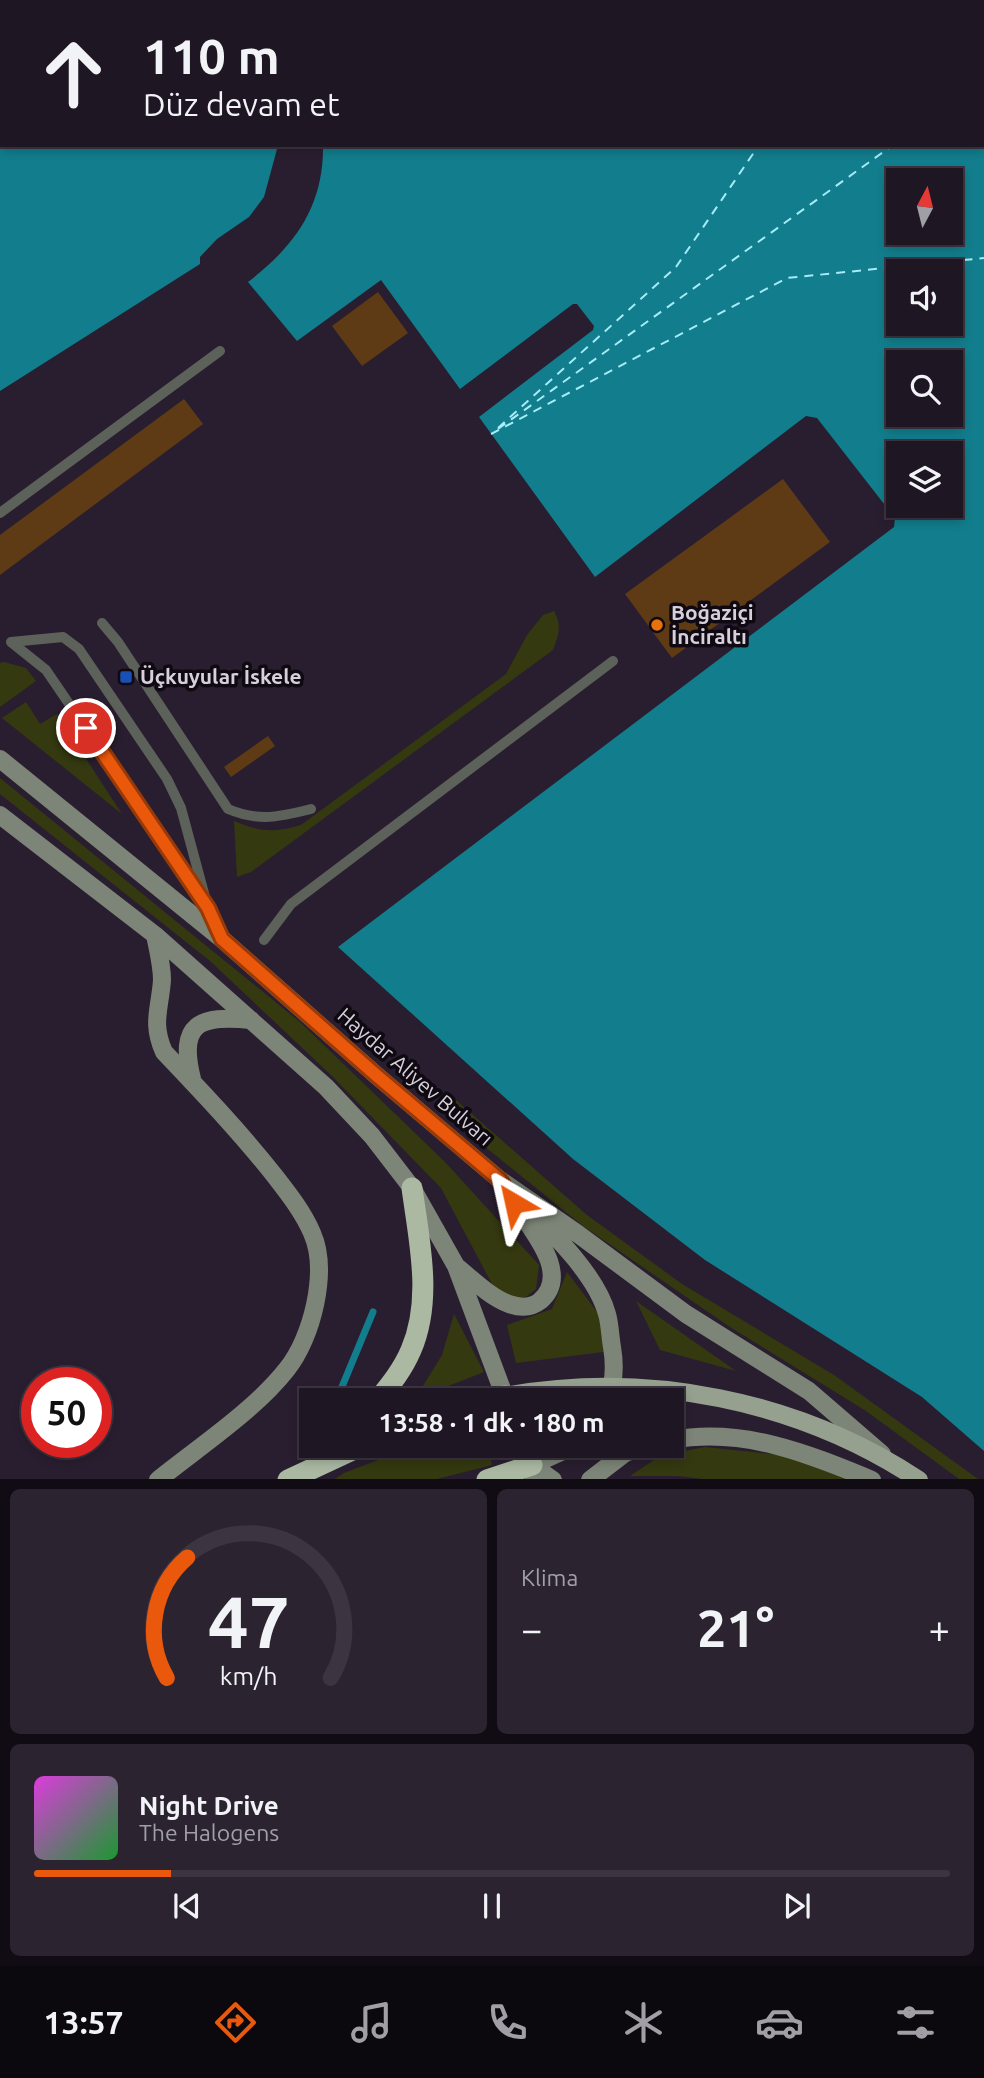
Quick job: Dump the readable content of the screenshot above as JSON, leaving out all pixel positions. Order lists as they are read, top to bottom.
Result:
{
  "streets": {
    "main road": ["Haydar Aliyev Bulvarı"]
  },
  "places": {
    "other": ["Boğaziçi İnciraltı"],
    "transit": ["Üçkuyular İskele"]
  },
  "north": "top",
  "page": {
    "turn": ["110 m", "Düz devam et"],
    "limit": "50",
    "trip": "13:58 · 1 dk · 180 m",
    "tile": "Klima",
    "heat": ["−", "21°", "+"],
    "song": ["Night Drive", "The Halogens"],
    "tabs": "13:57",
    "gauge": ["47", "km/h"]
  }
}
